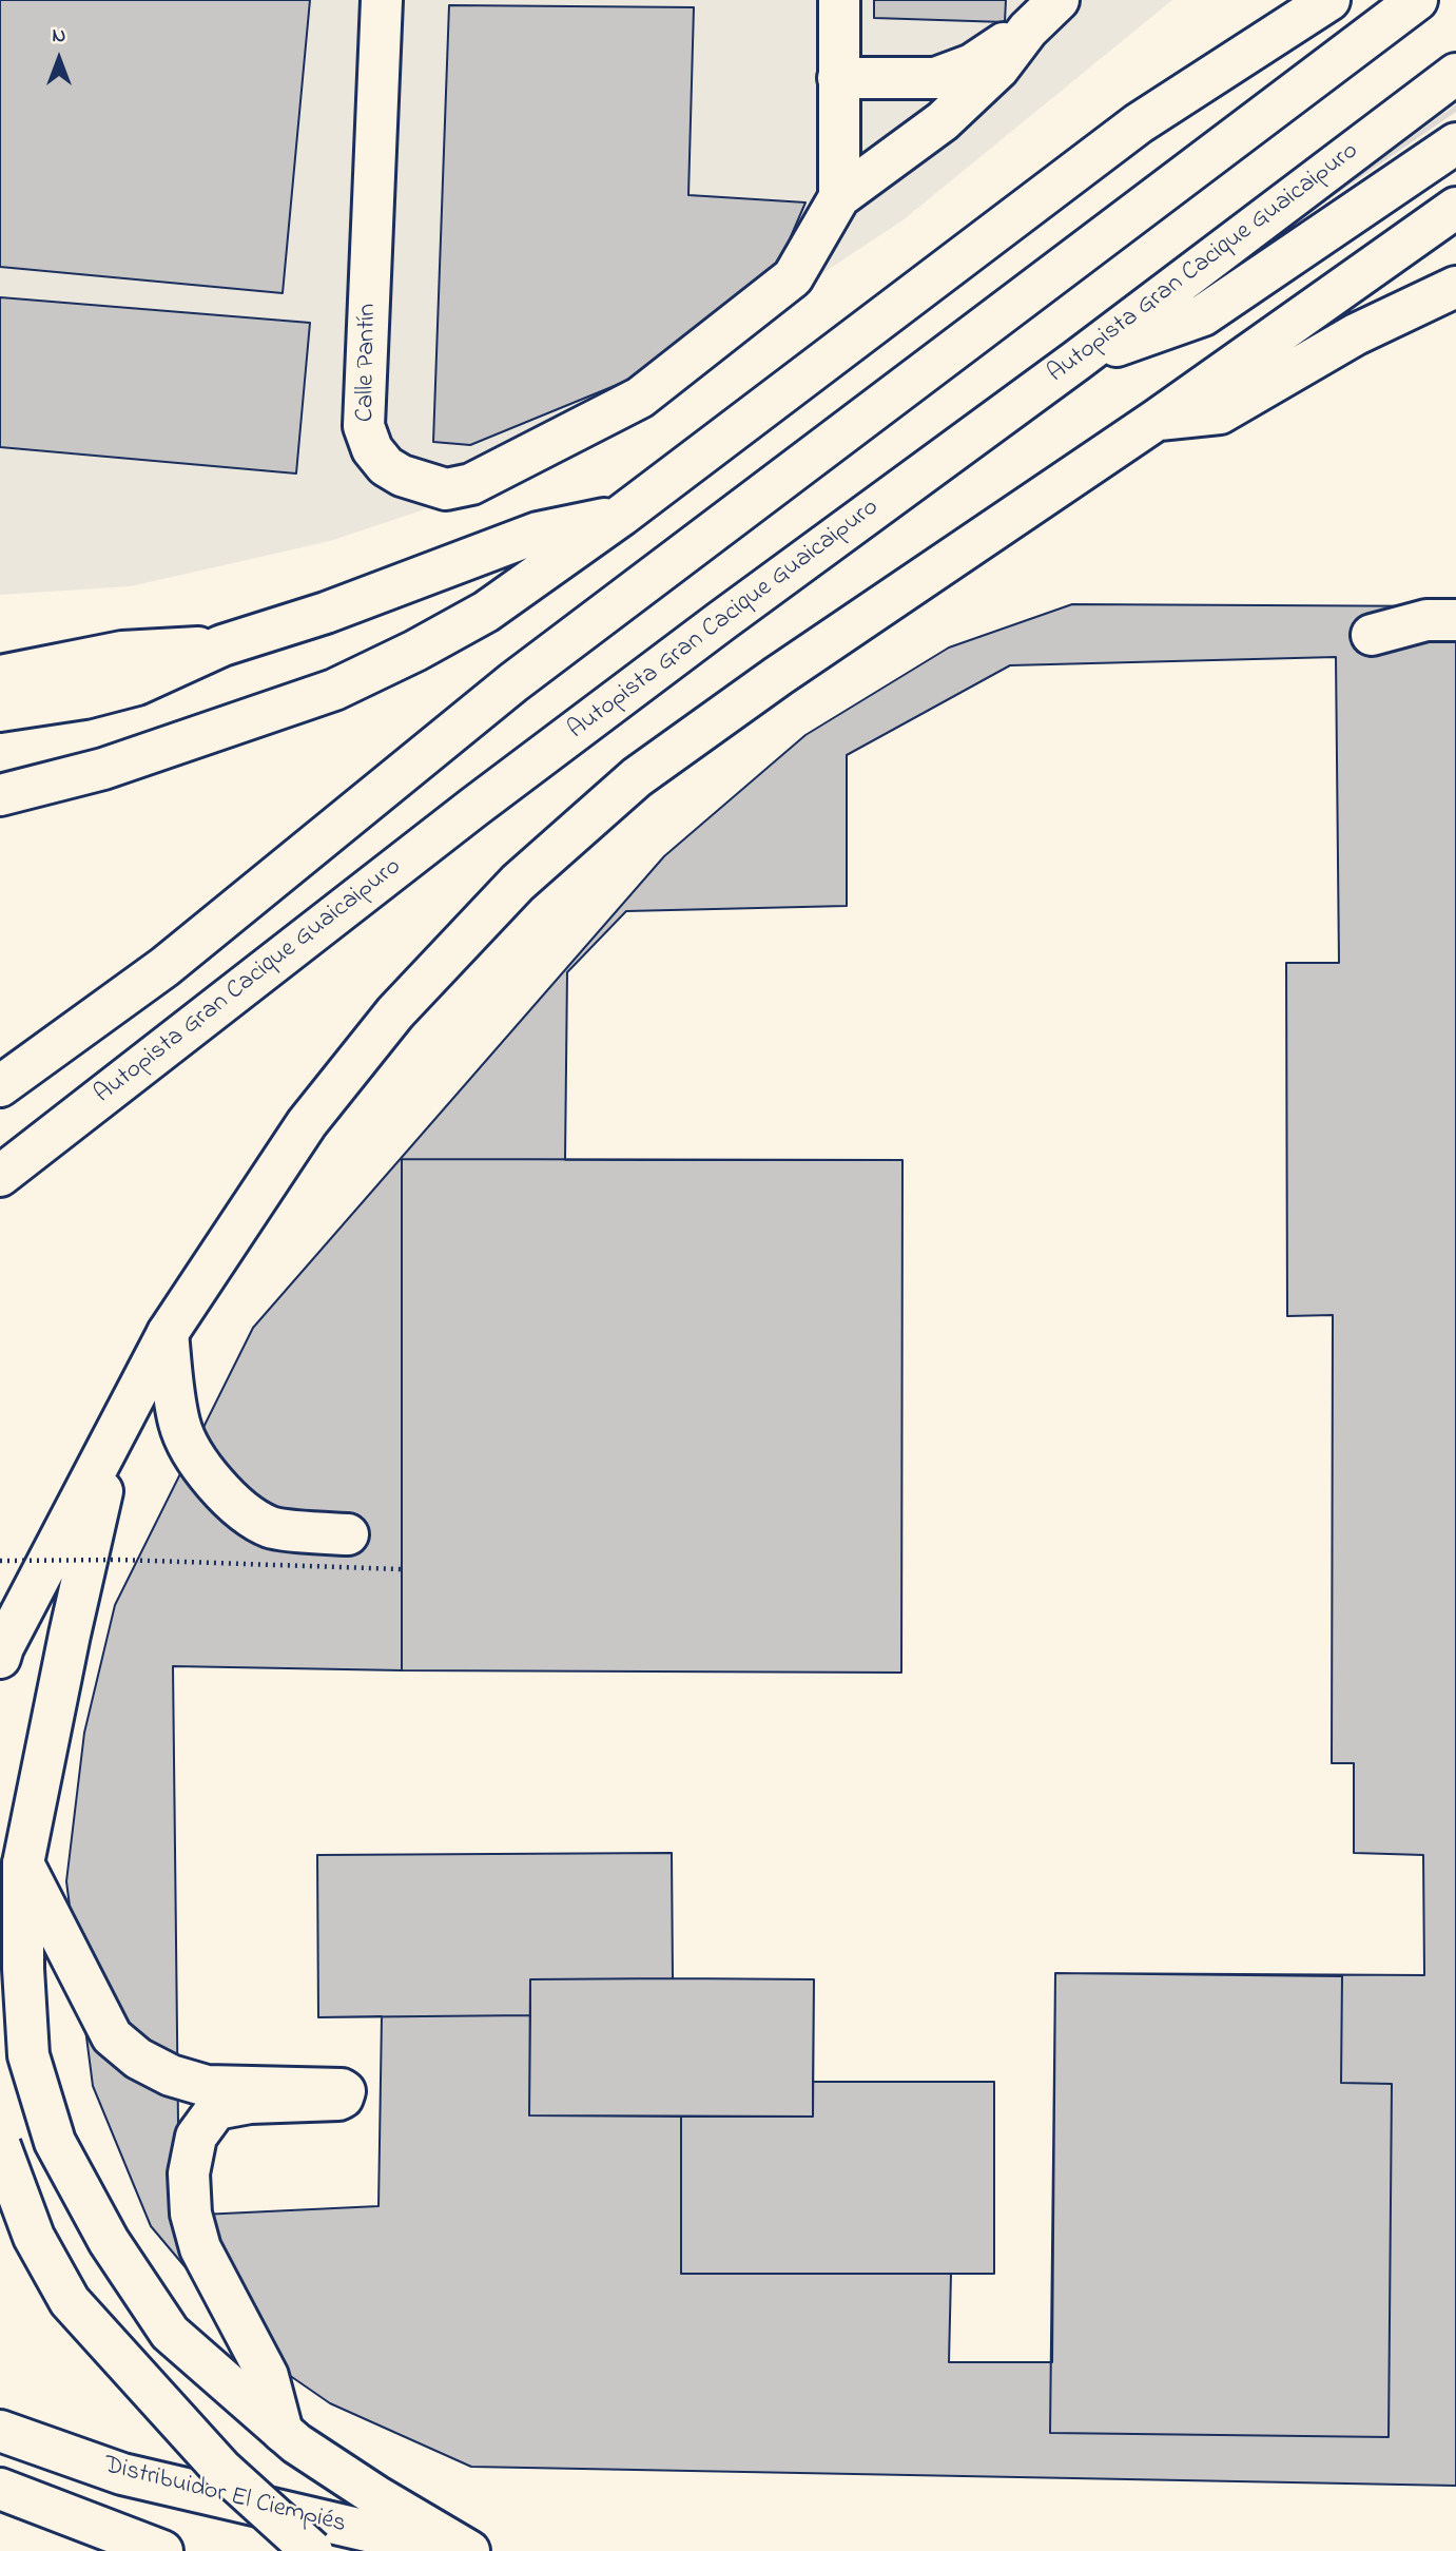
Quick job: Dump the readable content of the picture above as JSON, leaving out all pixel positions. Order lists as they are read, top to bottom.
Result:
{
  "streets": {
    "main road": ["Autopista Gran Cacique Guaicaipuro", "Calle Pantín", "Distribuidor El Ciempiés"]
  },
  "north": "top"
}
